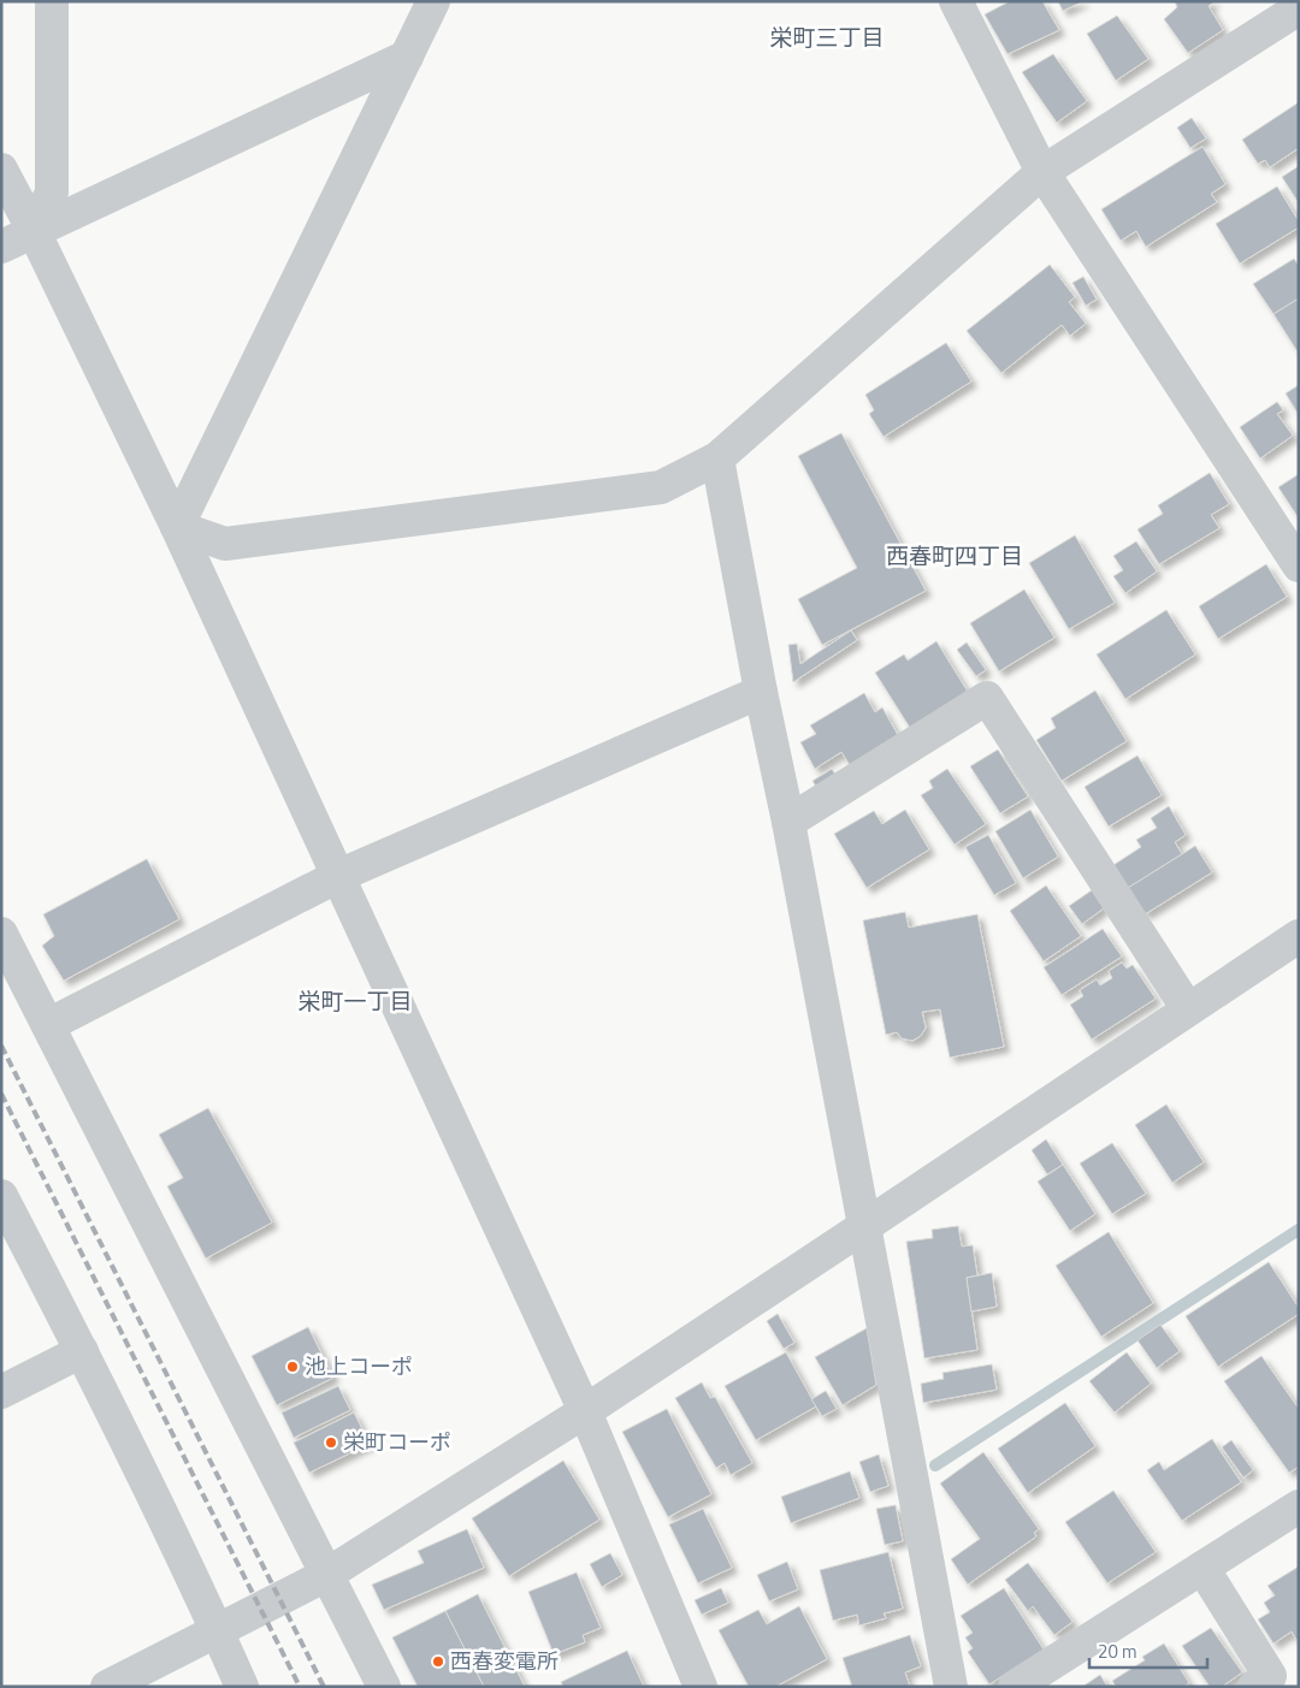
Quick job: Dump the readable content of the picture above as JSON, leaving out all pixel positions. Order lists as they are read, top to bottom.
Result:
{
  "districts": ["栄町三丁目", "西春町四丁目", "栄町一丁目"],
  "places": ["池上コーポ", "栄町コーポ", "西春変電所"],
  "scale_bar": "20 m"
}
